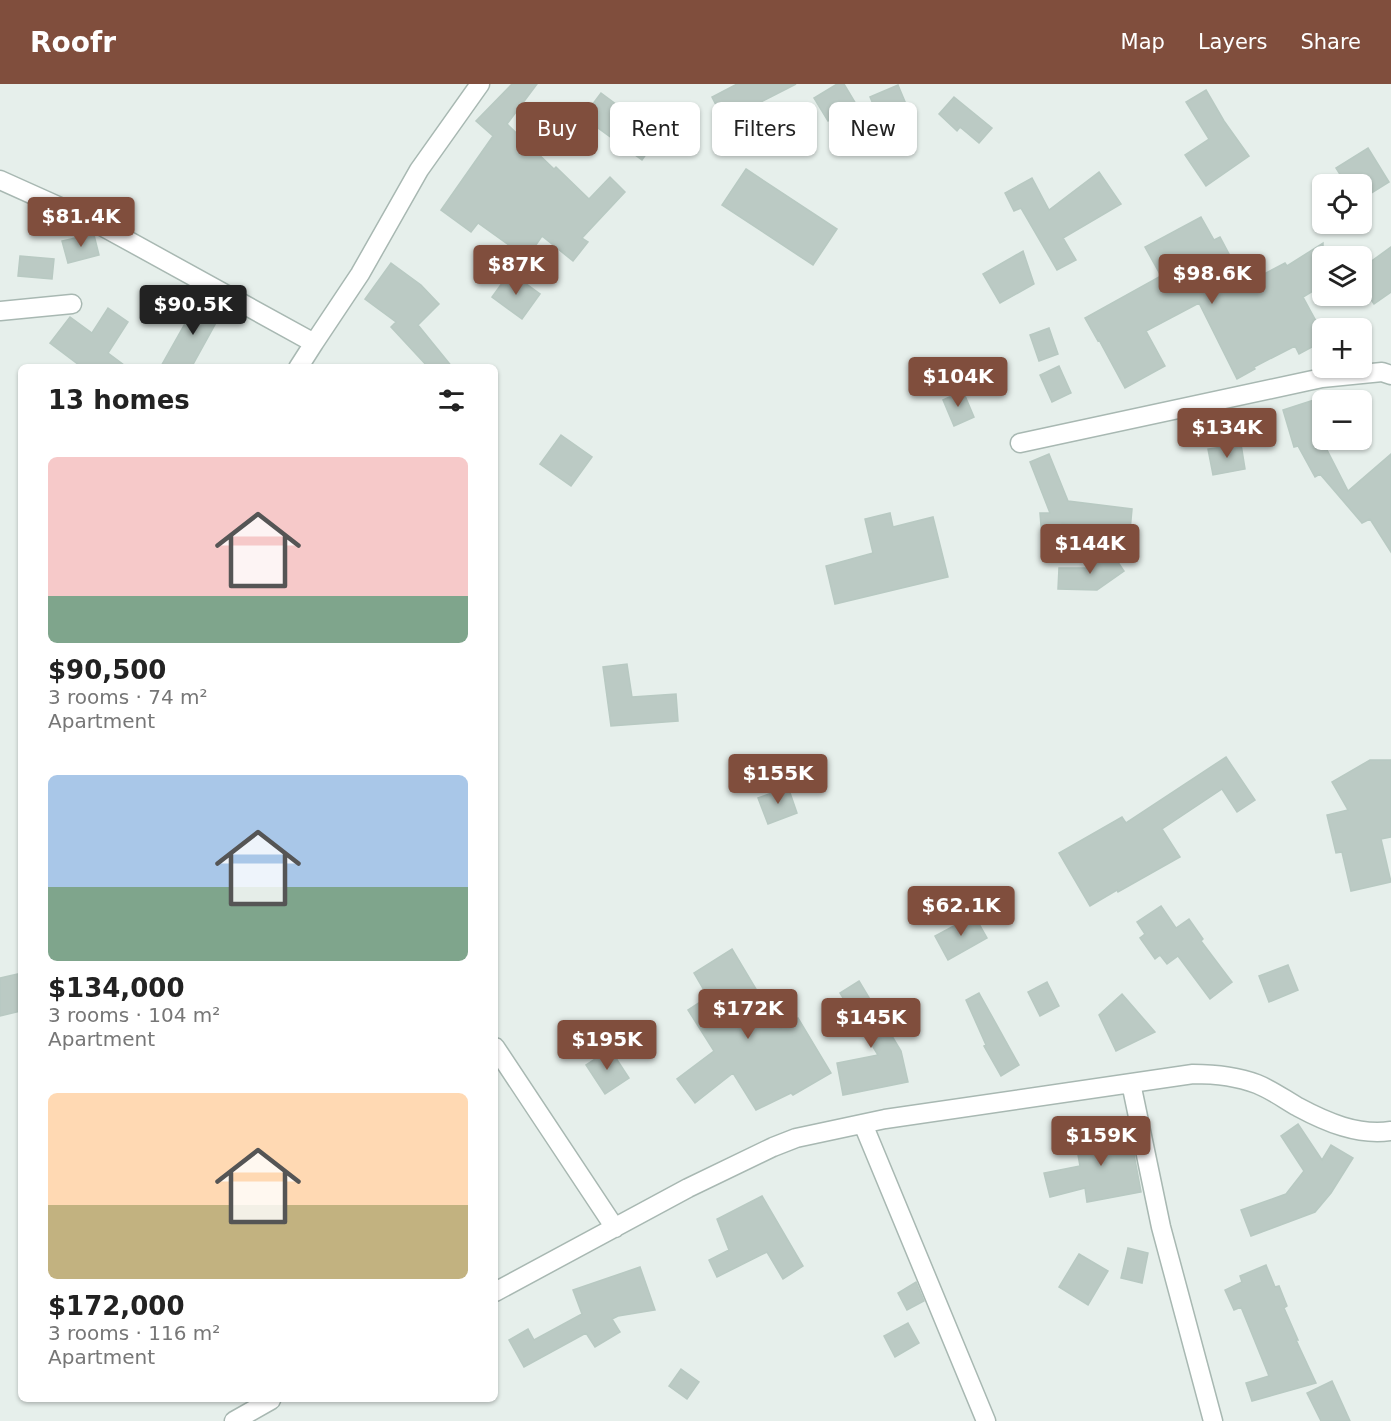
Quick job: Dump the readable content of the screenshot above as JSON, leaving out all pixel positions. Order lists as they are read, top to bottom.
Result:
{
  "page": {
    "header": "Roofr",
    "nav": ["Map", "Layers", "Share"],
    "chip": [
      "Buy",
      "Rent",
      "Filters",
      "New"
    ],
    "map_buttons": ["+", "−"],
    "price": [
      "$81.4K",
      "$87K",
      "$98.6K",
      "$90.5K",
      "$104K",
      "$134K",
      "$144K",
      "$155K",
      "$62.1K",
      "$172K",
      "$145K",
      "$195K",
      "$159K"
    ],
    "heading": "13 homes",
    "list": [
      {
        "name": "$90,500",
        "note": "3 rooms · 74 m² · Apartment"
      },
      {
        "name": "$134,000",
        "note": "3 rooms · 104 m² · Apartment"
      },
      {
        "name": "$172,000",
        "note": "3 rooms · 116 m² · Apartment"
      }
    ]
  }
}
